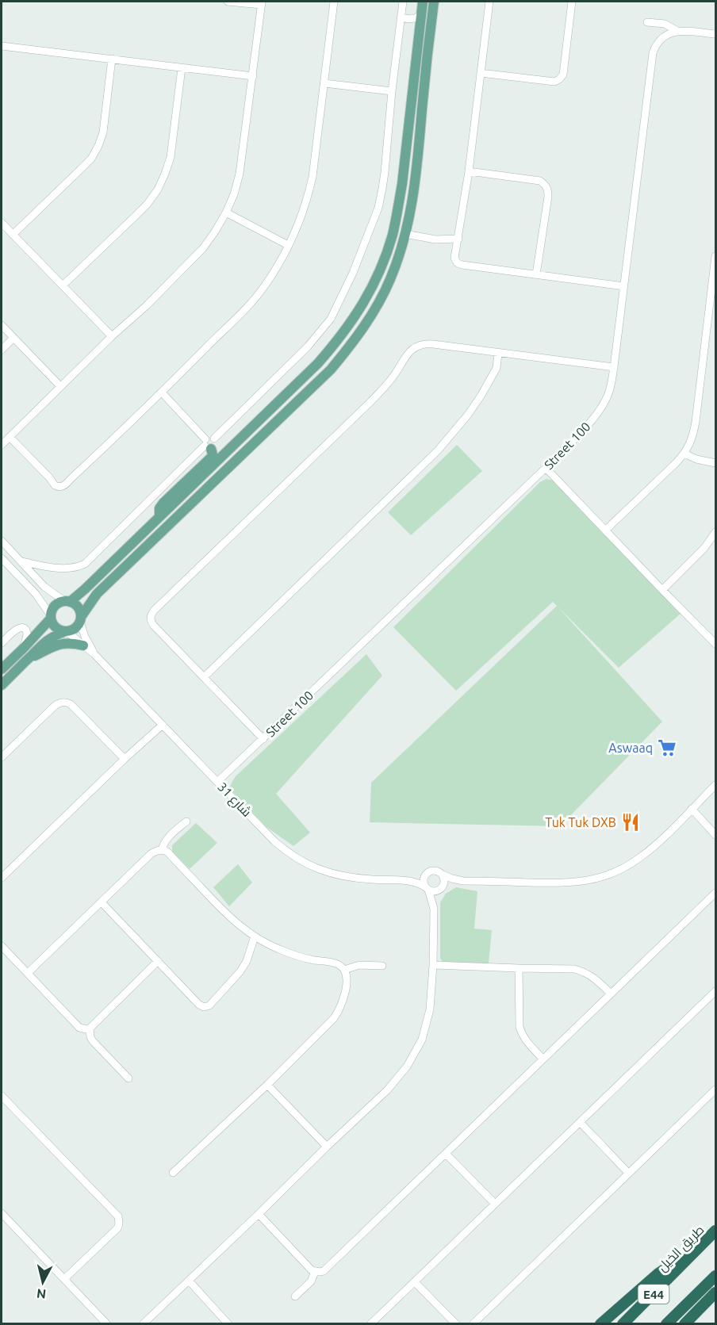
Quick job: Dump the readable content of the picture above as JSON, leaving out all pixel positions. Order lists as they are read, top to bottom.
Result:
{
  "streets": {
    "highway": ["طريق الخيل", "E44"],
    "street": ["Street 100", "شارع 31"]
  },
  "crossings": [
    ["Street 100", "شارع 31"]
  ],
  "places": {
    "supermarket": ["Aswaaq"],
    "restaurant": ["Tuk Tuk DXB"]
  },
  "north": "bottom"
}
